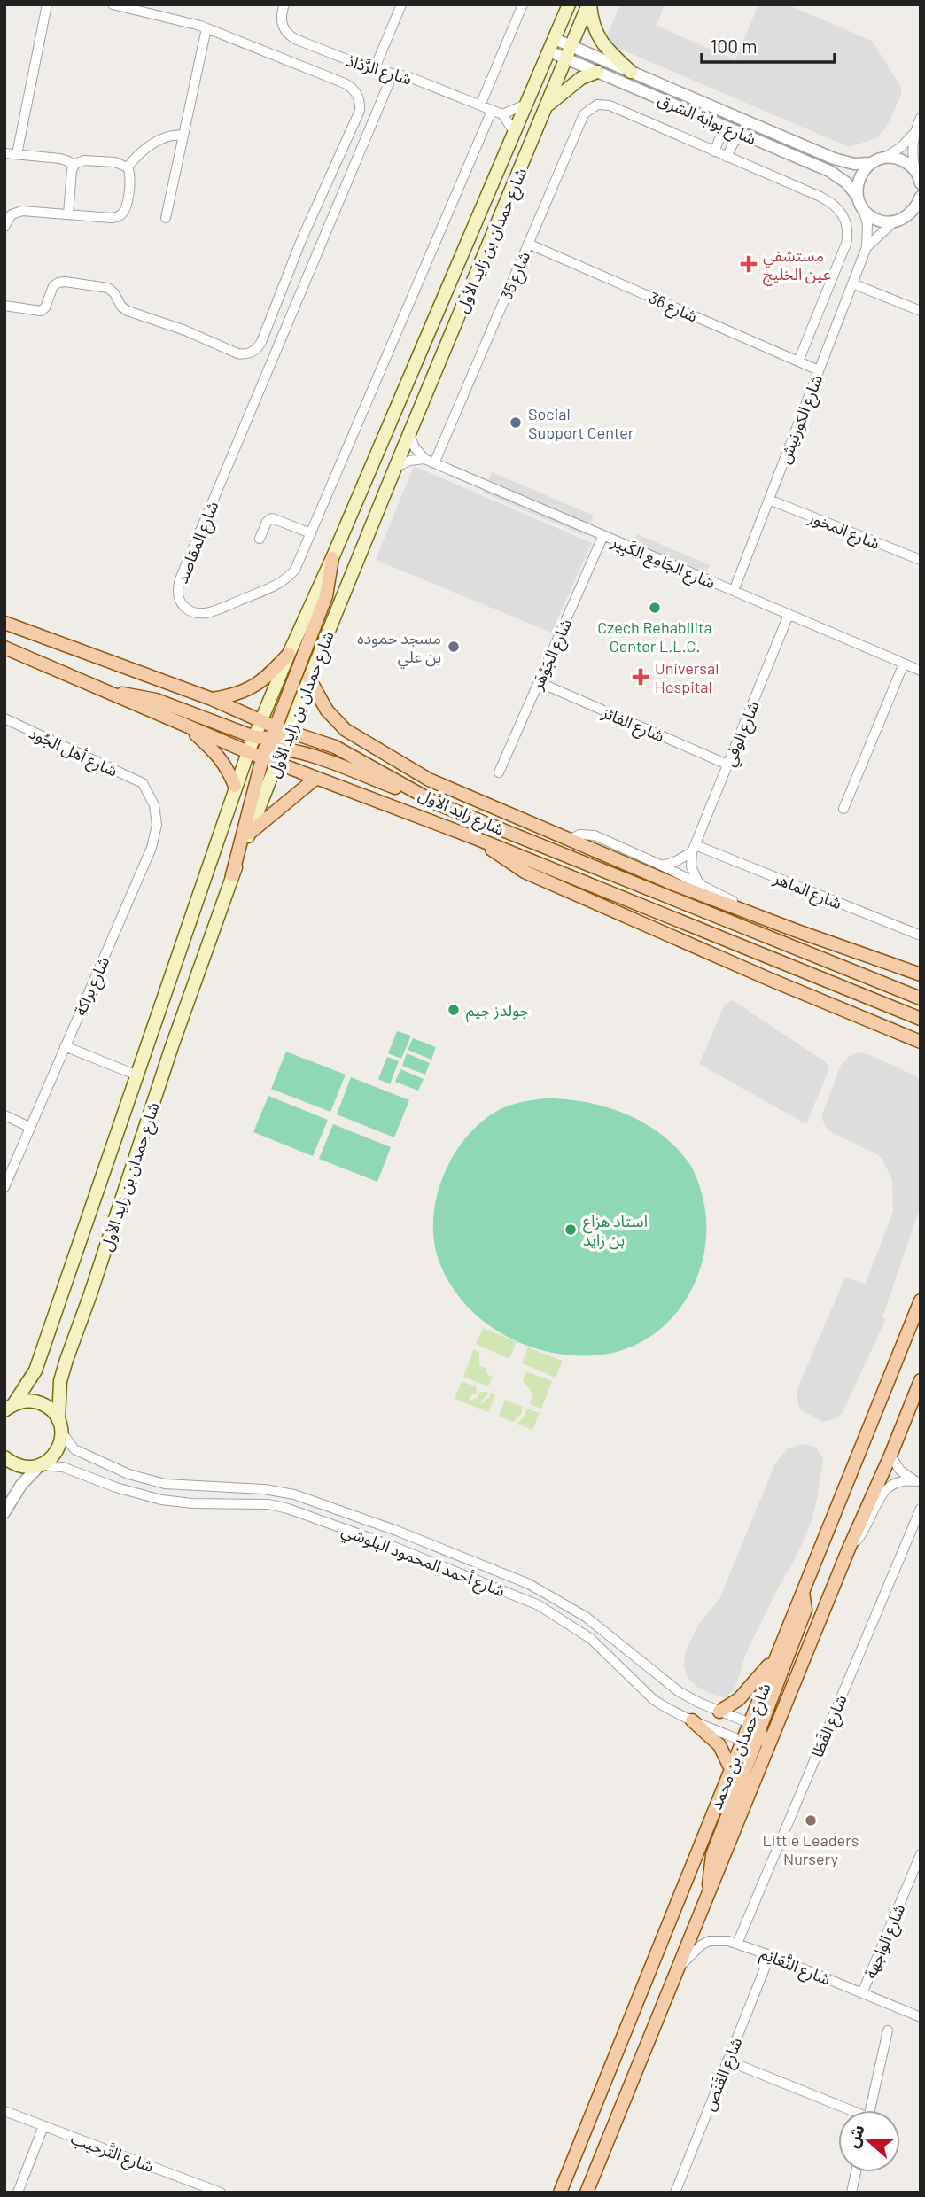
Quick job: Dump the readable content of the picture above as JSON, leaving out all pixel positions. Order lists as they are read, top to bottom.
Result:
{
  "streets": {
    "main road": ["شارع حمدان بن زايد الأول", "شارع زايد الأول", "شارع حمدان بن محمد"],
    "street": [
      "شارع الرَّذاذ",
      "شارع بوابة الشرق",
      "شارع 35",
      "شارع 36",
      "شارع الكورنيش",
      "شارع المخور",
      "شارع المقاصد",
      "شارع الجَامِع الكَبِير",
      "شارع الجَوْهَر",
      "شارع الفائز",
      "شارع الوفي",
      "شارع أهل الجُود",
      "شارع الماهر",
      "شارع براكة",
      "شارع أحمد المحمود البلوشي",
      "شارع القَطَا",
      "شارع الواجهة",
      "شارع النَّعَائِم",
      "شارع القَنَص",
      "شارع التَّرحِيب"
    ]
  },
  "crossings": [
    ["شارع الرَّذاذ", "شارع المقاصد"],
    ["شارع بوابة الشرق", "شارع حمدان بن زايد الأول"],
    ["شارع حمدان بن زايد الأول", "شارع زايد الأول"],
    ["شارع حمدان بن زايد الأول", "شارع أحمد المحمود البلوشي"],
    ["شارع 35", "شارع 36"],
    ["شارع 35", "شارع الجَامِع الكَبِير"],
    ["شارع 36", "شارع الكورنيش"],
    ["شارع الكورنيش", "شارع المخور"],
    ["شارع الكورنيش", "شارع الجَامِع الكَبِير"],
    ["شارع الجَامِع الكَبِير", "شارع الجَوْهَر"],
    ["شارع الجَامِع الكَبِير", "شارع الوفي"],
    ["شارع الجَوْهَر", "شارع الفائز"],
    ["شارع الفائز", "شارع الوفي"],
    ["شارع الوفي", "شارع الماهر"],
    ["شارع أهل الجُود", "شارع براكة"],
    ["شارع أحمد المحمود البلوشي", "شارع حمدان بن محمد"],
    ["شارع القَطَا", "شارع النَّعَائِم"],
    ["شارع حمدان بن محمد", "شارع النَّعَائِم"],
    ["شارع الواجهة", "شارع النَّعَائِم"],
    ["شارع النَّعَائِم", "شارع القَنَص"]
  ],
  "places": {
    "health": ["مستشفي عين الخليج", "Universal Hospital"],
    "other": [
      "Social Support Center",
      "Czech Rehabilita Center L.L.C.",
      "مسجد حموده بن علي",
      "جولدز جيم",
      "استاد هزاع بن زايد",
      "Little Leaders Nursery"
    ]
  },
  "scale_bar": "100 m",
  "north": "left"
}
